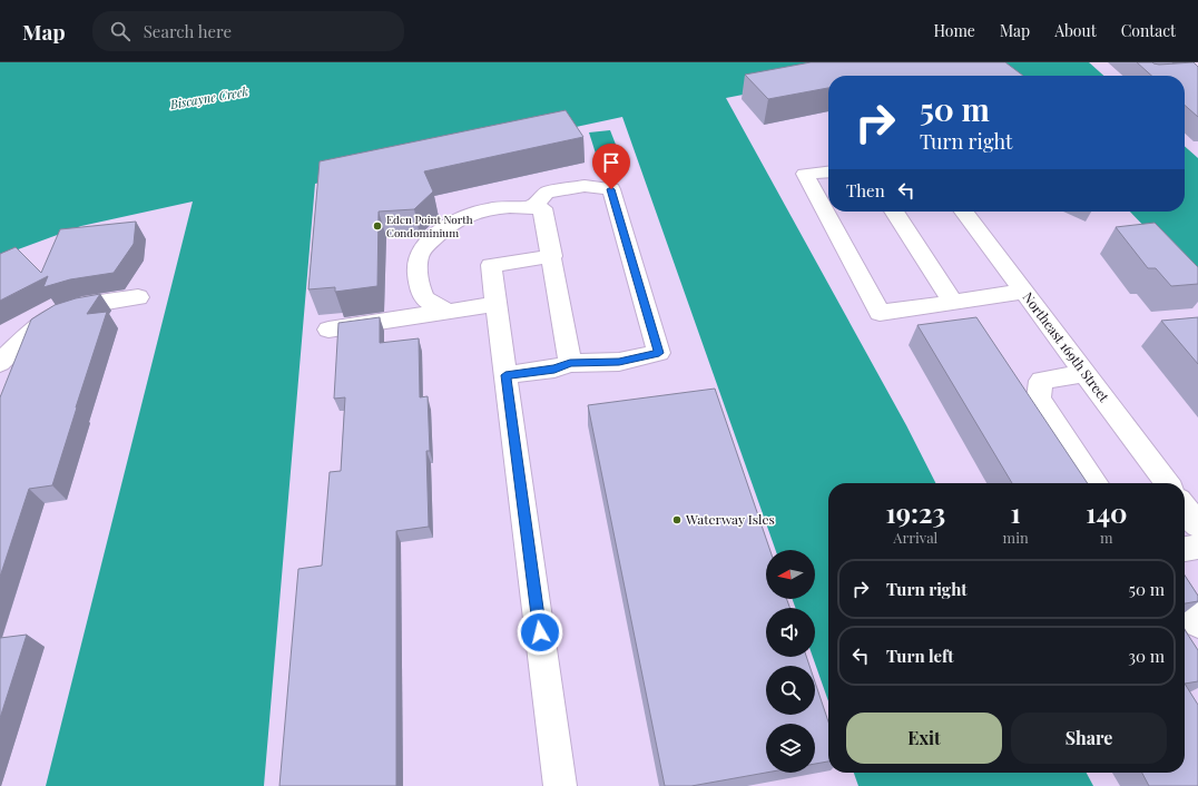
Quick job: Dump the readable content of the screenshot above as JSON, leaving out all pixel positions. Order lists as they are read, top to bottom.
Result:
{
  "streets": {
    "street": ["Northeast 169th Street"]
  },
  "water": ["Biscayne Creek"],
  "places": ["Eden Point North Condominium", "Waterway Isles"],
  "north": "left",
  "page": {
    "header": "Map",
    "search": "Search here",
    "nav": [
      "Home",
      "Map",
      "About",
      "Contact"
    ],
    "turn": ["50 m", "Turn right"],
    "then": "Then",
    "eta": [
      "19:23",
      "Arrival",
      "1",
      "min",
      "140",
      "m"
    ],
    "list": [
      {
        "name": "Turn right",
        "value": "50 m"
      },
      {
        "name": "Turn left",
        "value": "30 m"
      }
    ],
    "buttons": ["Exit", "Share"]
  }
}
